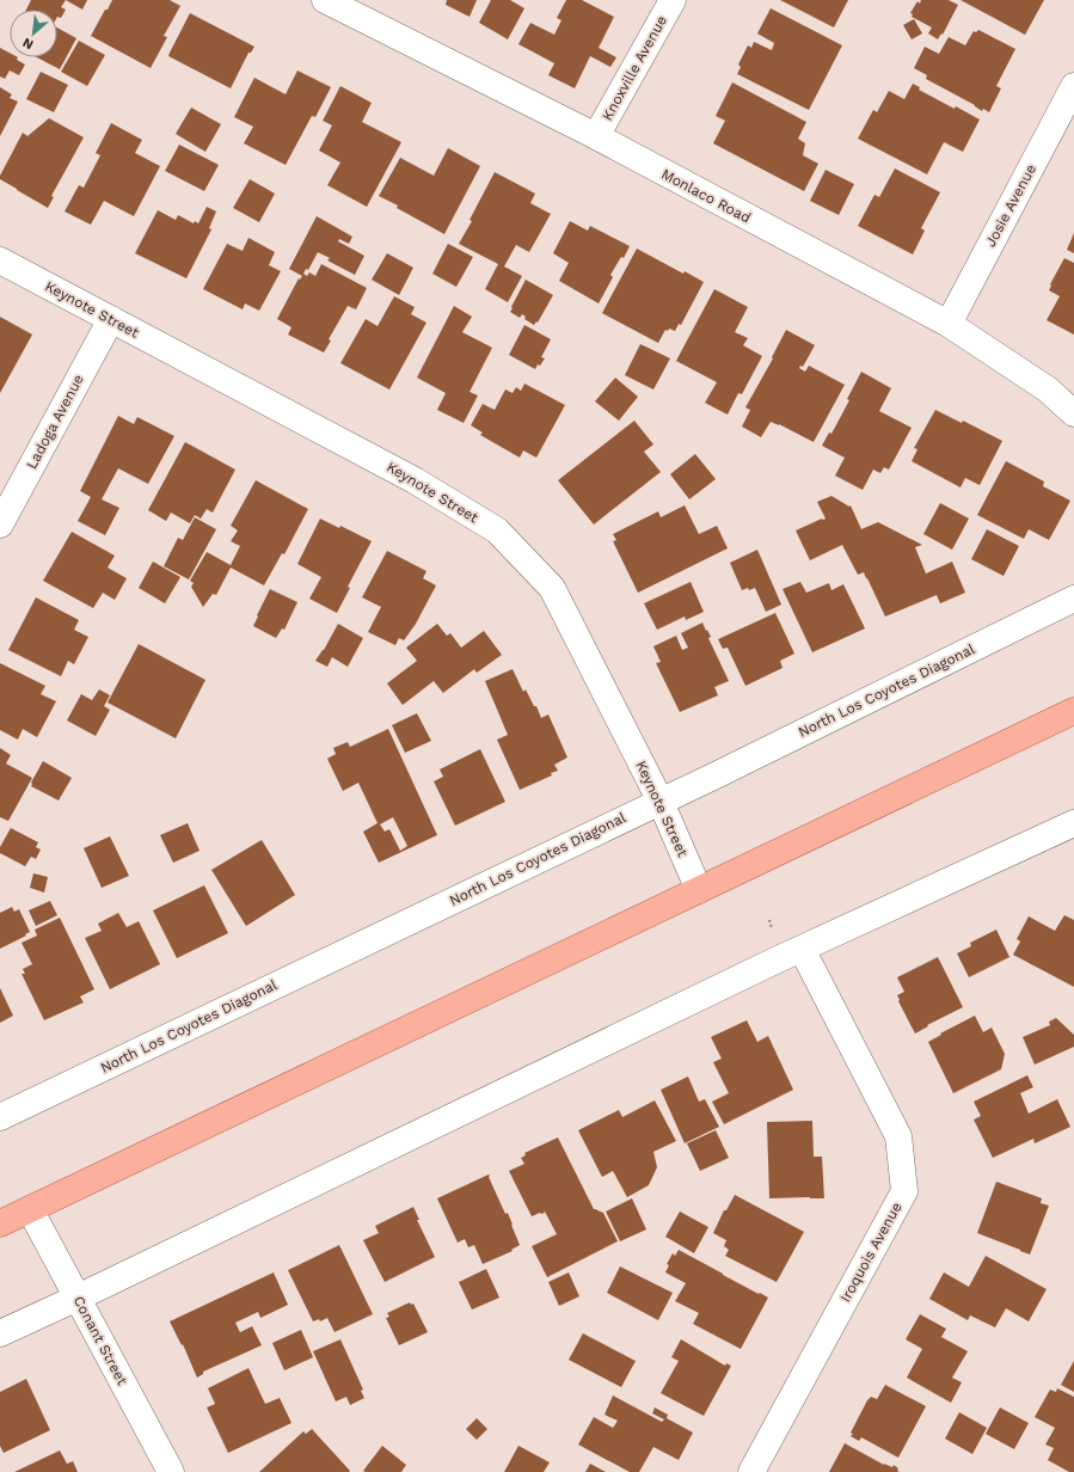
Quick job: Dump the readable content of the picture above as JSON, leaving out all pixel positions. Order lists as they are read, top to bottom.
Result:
{
  "streets": {
    "street": [
      "Knoxville Avenue",
      "Monlaco Road",
      "Josie Avenue",
      "Keynote Street",
      "Ladoga Avenue",
      "North Los Coyotes Diagonal",
      "Iroquois Avenue",
      "Conant Street"
    ]
  },
  "crossings": [
    ["Knoxville Avenue", "Monlaco Road"],
    ["Monlaco Road", "Josie Avenue"],
    ["Keynote Street", "Ladoga Avenue"],
    ["Keynote Street", "North Los Coyotes Diagonal"]
  ],
  "north": "bottom left"
}
